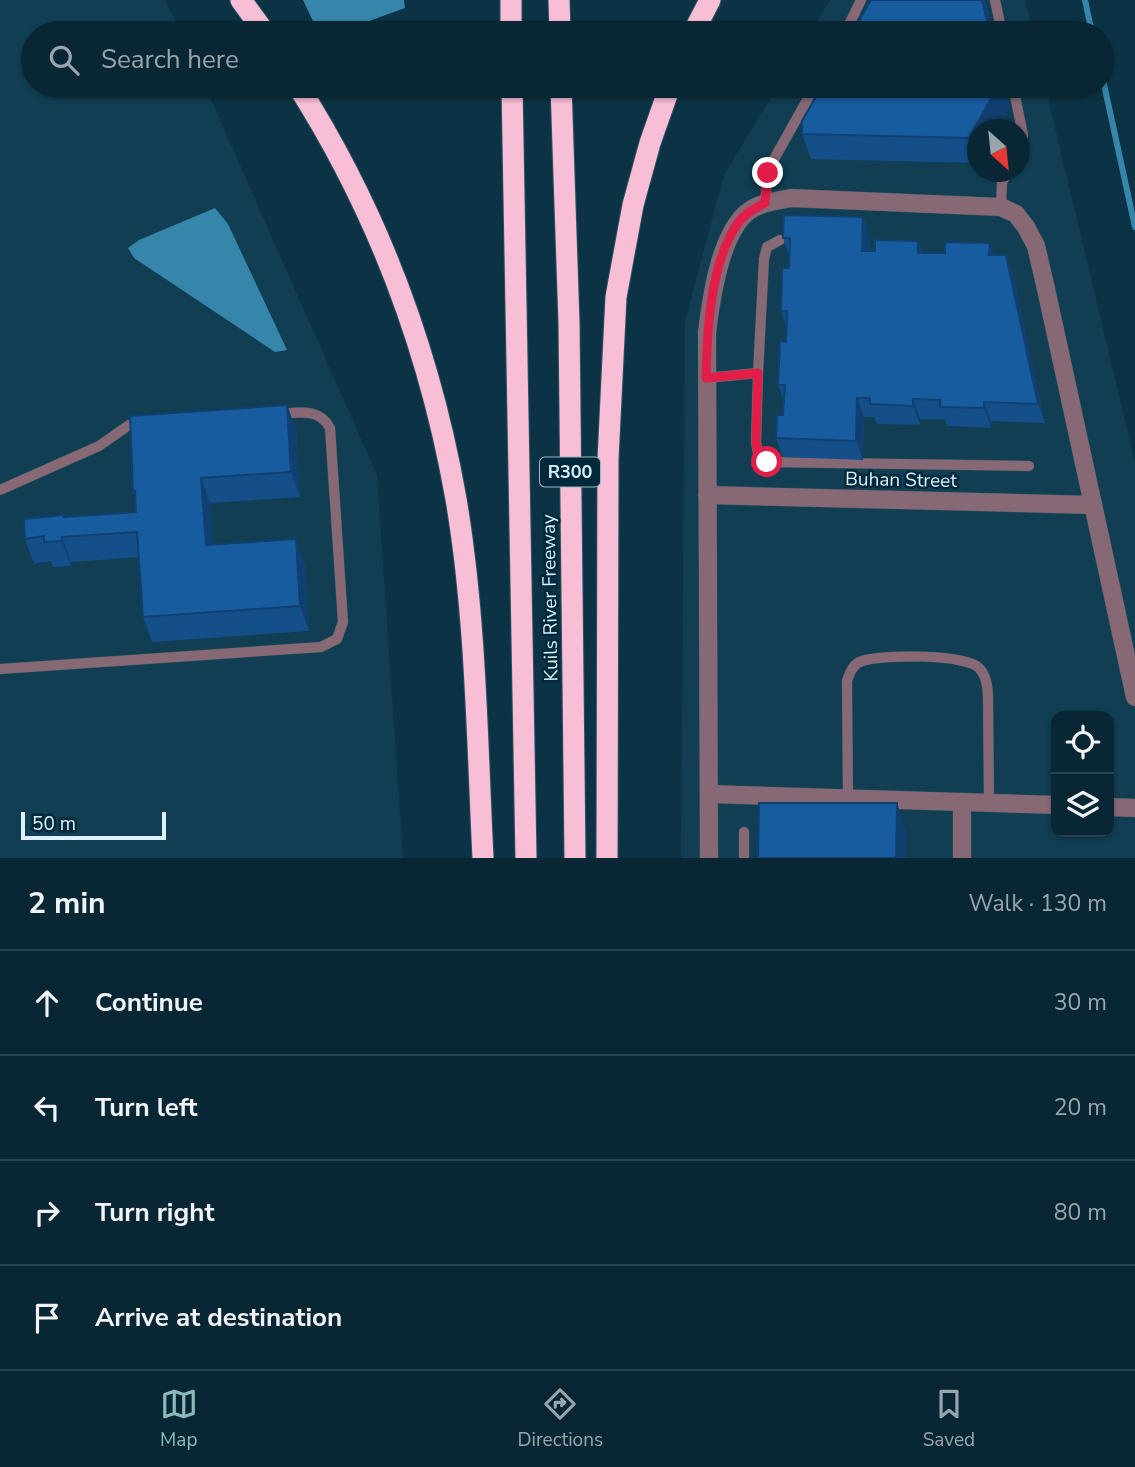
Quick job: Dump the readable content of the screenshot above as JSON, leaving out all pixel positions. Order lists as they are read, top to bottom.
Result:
{
  "streets": {
    "highway": ["R300", "Kuils River Freeway"],
    "street": ["Buhan Street"]
  },
  "scale_bar": "50 m",
  "north": "bottom right",
  "page": {
    "search": "Search here",
    "scale": "50 m",
    "heading": ["2 min", "Walk · 130 m"],
    "list": [
      ["Continue", "30 m"],
      ["Turn left", "20 m"],
      ["Turn right", "80 m"],
      "Arrive at destination"
    ],
    "nav": ["Map", "Directions", "Saved"]
  }
}
